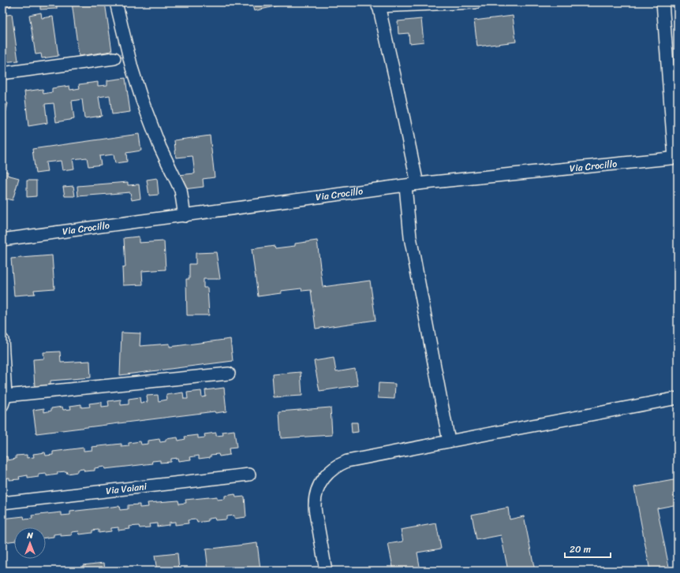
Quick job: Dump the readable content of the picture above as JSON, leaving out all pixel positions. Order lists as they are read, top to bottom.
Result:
{
  "streets": {
    "street": ["Via Crocillo", "Via Vaiani"]
  },
  "scale_bar": "20 m",
  "north": "top"
}
